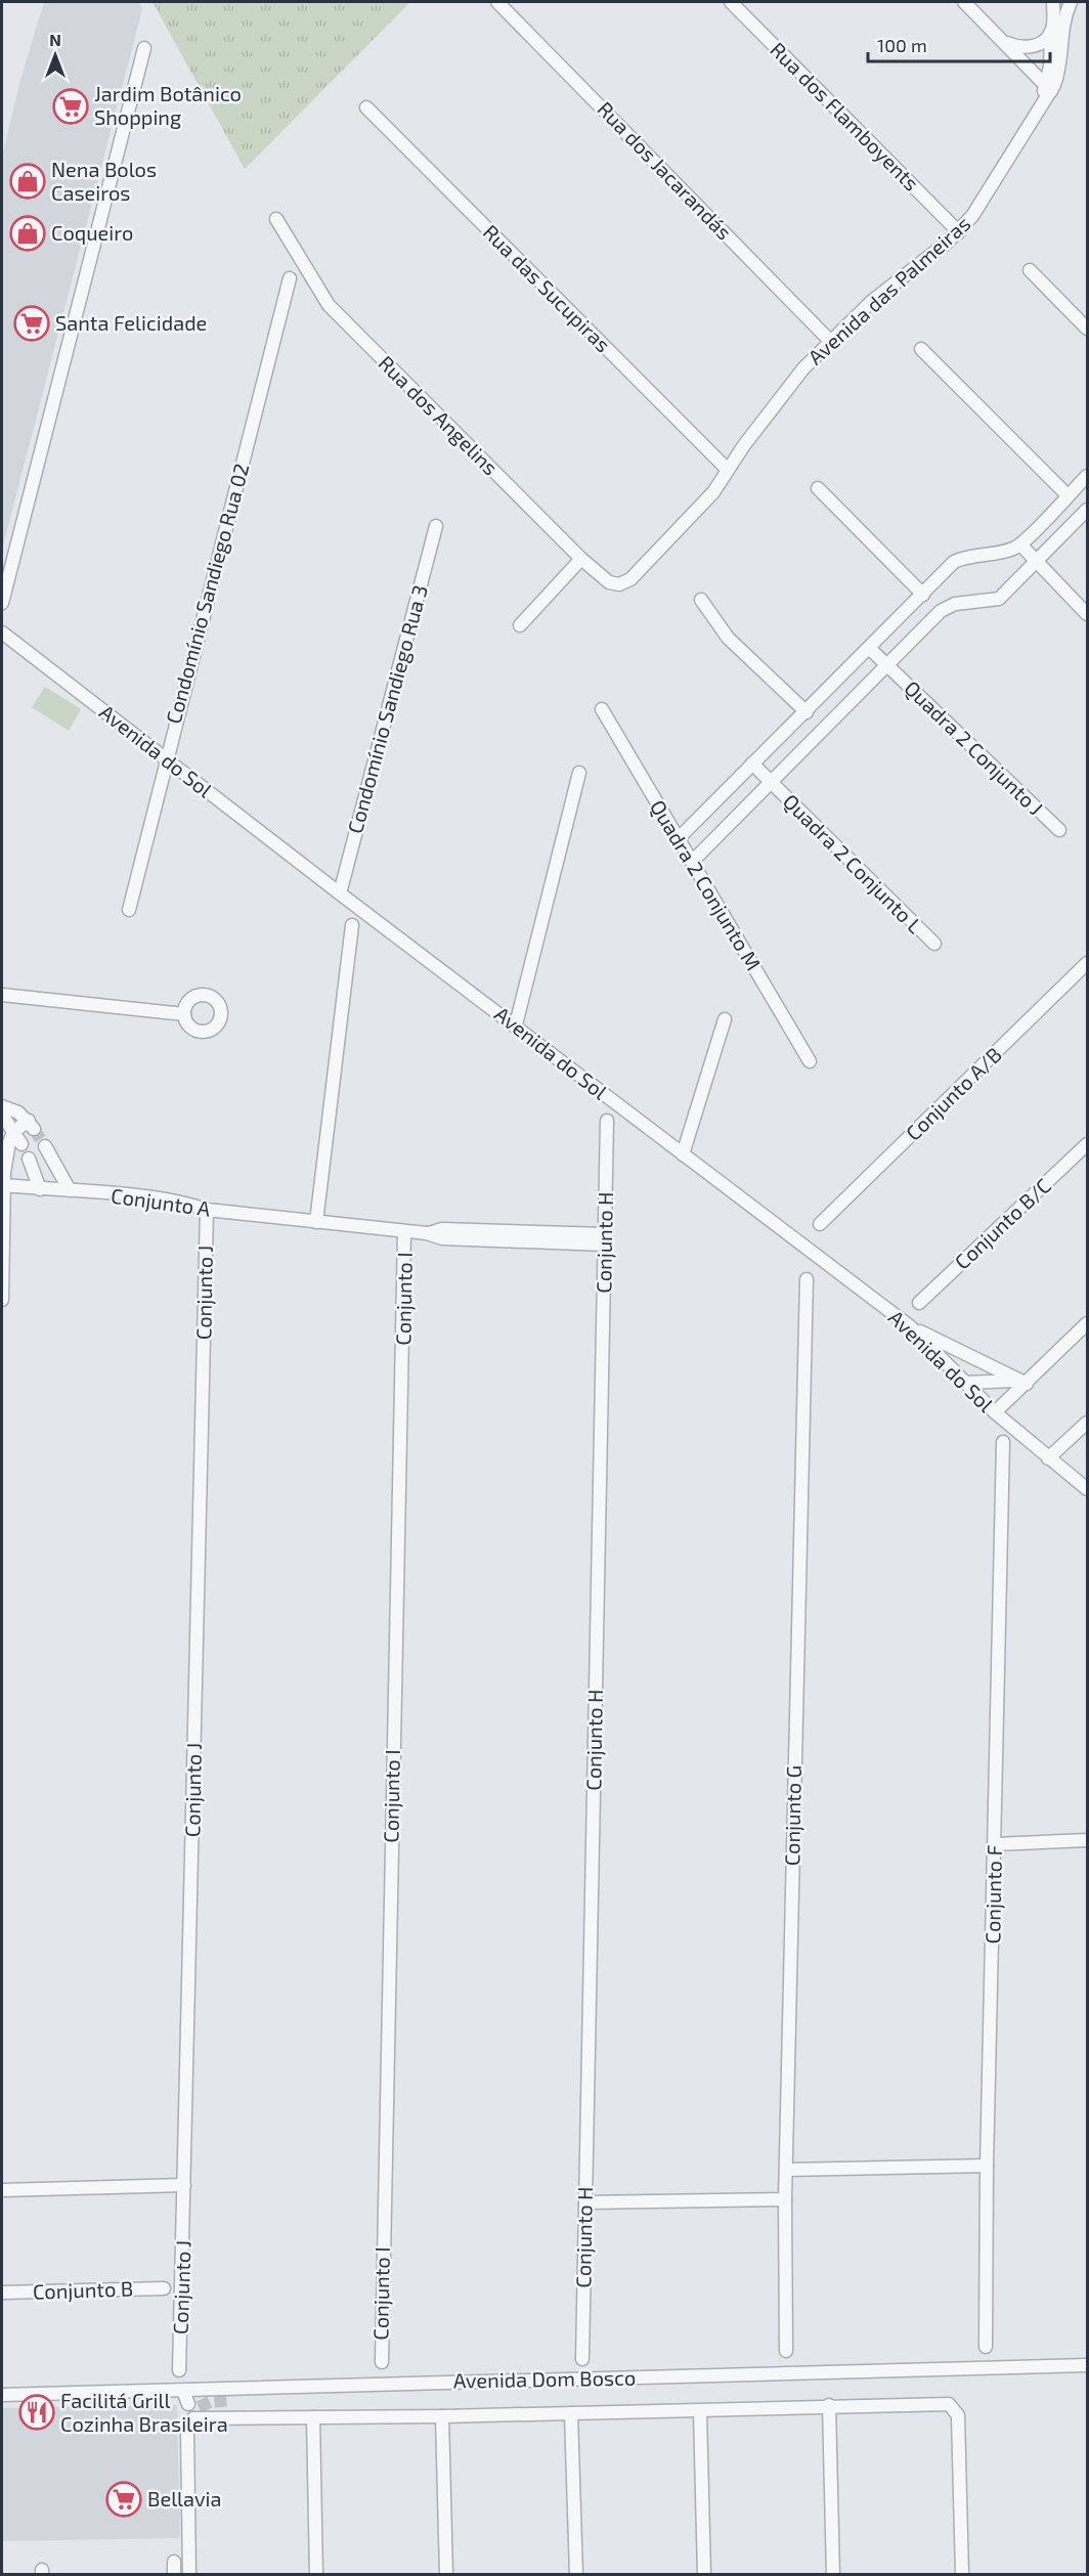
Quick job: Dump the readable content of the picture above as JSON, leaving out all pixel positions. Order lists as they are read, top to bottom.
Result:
{
  "streets": {
    "street": [
      "Rua dos Flamboyents",
      "Rua dos Jacarandás",
      "Rua das Sucupiras",
      "Avenida das Palmeiras",
      "Rua dos Angelins",
      "Condomínio Sandiego Rua 02",
      "Condomínio Sandiego Rua 3",
      "Quadra 2 Conjunto J",
      "Avenida do Sol",
      "Quadra 2 Conjunto L",
      "Quadra 2 Conjunto M",
      "Conjunto A/B",
      "Conjunto A",
      "Conjunto B/C",
      "Conjunto H",
      "Conjunto J",
      "Conjunto I",
      "Conjunto G",
      "Conjunto F",
      "Conjunto B",
      "Avenida Dom Bosco"
    ]
  },
  "crossings": [
    ["Rua dos Flamboyents", "Avenida das Palmeiras"],
    ["Rua dos Jacarandás", "Avenida das Palmeiras"],
    ["Rua das Sucupiras", "Avenida das Palmeiras"],
    ["Avenida das Palmeiras", "Rua dos Angelins"],
    ["Condomínio Sandiego Rua 02", "Avenida do Sol"],
    ["Condomínio Sandiego Rua 3", "Avenida do Sol"],
    ["Conjunto A", "Conjunto H"],
    ["Conjunto A", "Conjunto J"],
    ["Conjunto A", "Conjunto I"]
  ],
  "places": {
    "supermarket": ["Jardim Botânico Shopping", "Santa Felicidade", "Bellavia"],
    "shop": ["Nena Bolos Caseiros", "Coqueiro"],
    "restaurant": ["Facilitá Grill Cozinha Brasileira"]
  },
  "scale_bar": "100 m",
  "north": "top"
}
